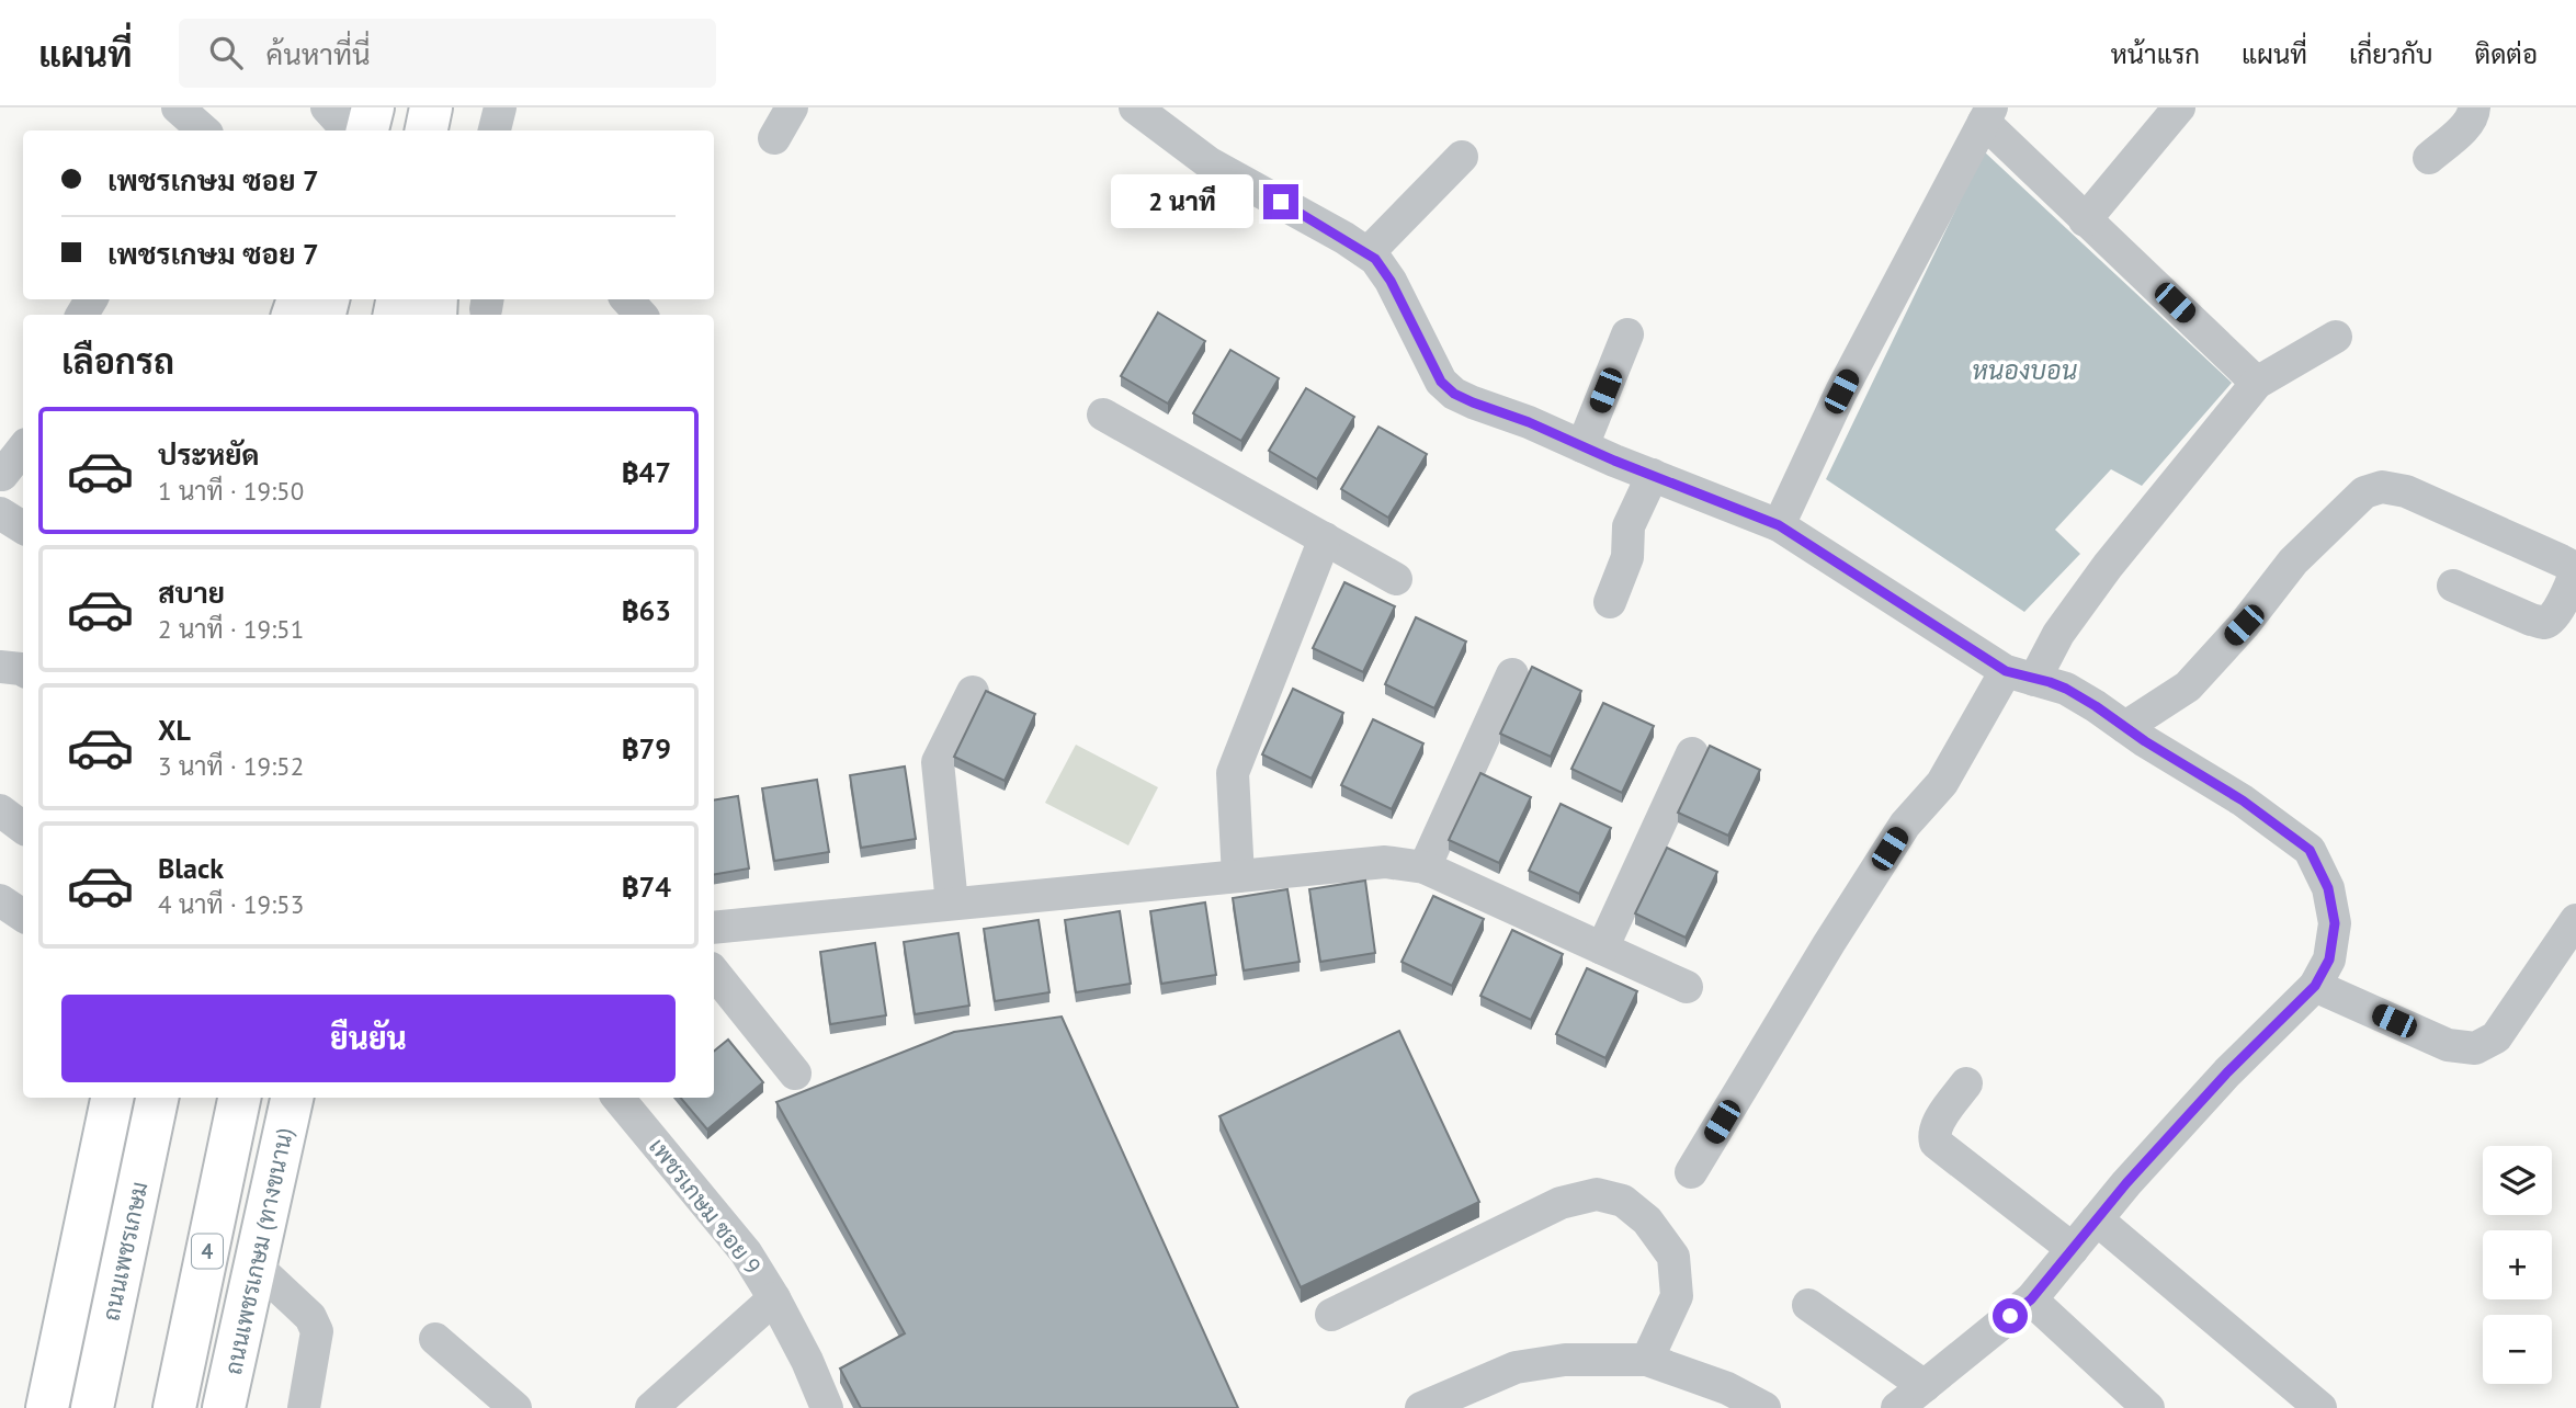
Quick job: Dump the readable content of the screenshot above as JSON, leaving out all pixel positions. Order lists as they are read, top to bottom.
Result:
{
  "streets": {
    "main road": ["ถนนเพชรเกษม", "4", "ถนนเพชรเกษม (ทางขนาน)"],
    "street": ["เพชรเกษม ซอย 9"]
  },
  "water": ["หนองบอน"],
  "page": {
    "header": "แผนที่",
    "search": "ค้นหาที่นี่",
    "nav": [
      "หน้าแรก",
      "แผนที่",
      "เกี่ยวกับ",
      "ติดต่อ"
    ],
    "banner": ["เพชรเกษม ซอย 7", "เพชรเกษม ซอย 7"],
    "bubble": "2 นาที",
    "heading": "เลือกรถ",
    "list": [
      {
        "name": "ประหยัด",
        "note": "1 นาที · 19:50",
        "value": "฿47"
      },
      {
        "name": "สบาย",
        "note": "2 นาที · 19:51",
        "value": "฿63"
      },
      {
        "name": "XL",
        "note": "3 นาที · 19:52",
        "value": "฿79"
      },
      {
        "name": "Black",
        "note": "4 นาที · 19:53",
        "value": "฿74"
      }
    ],
    "buttons": "ยืนยัน",
    "map_buttons": ["+", "−"]
  }
}
